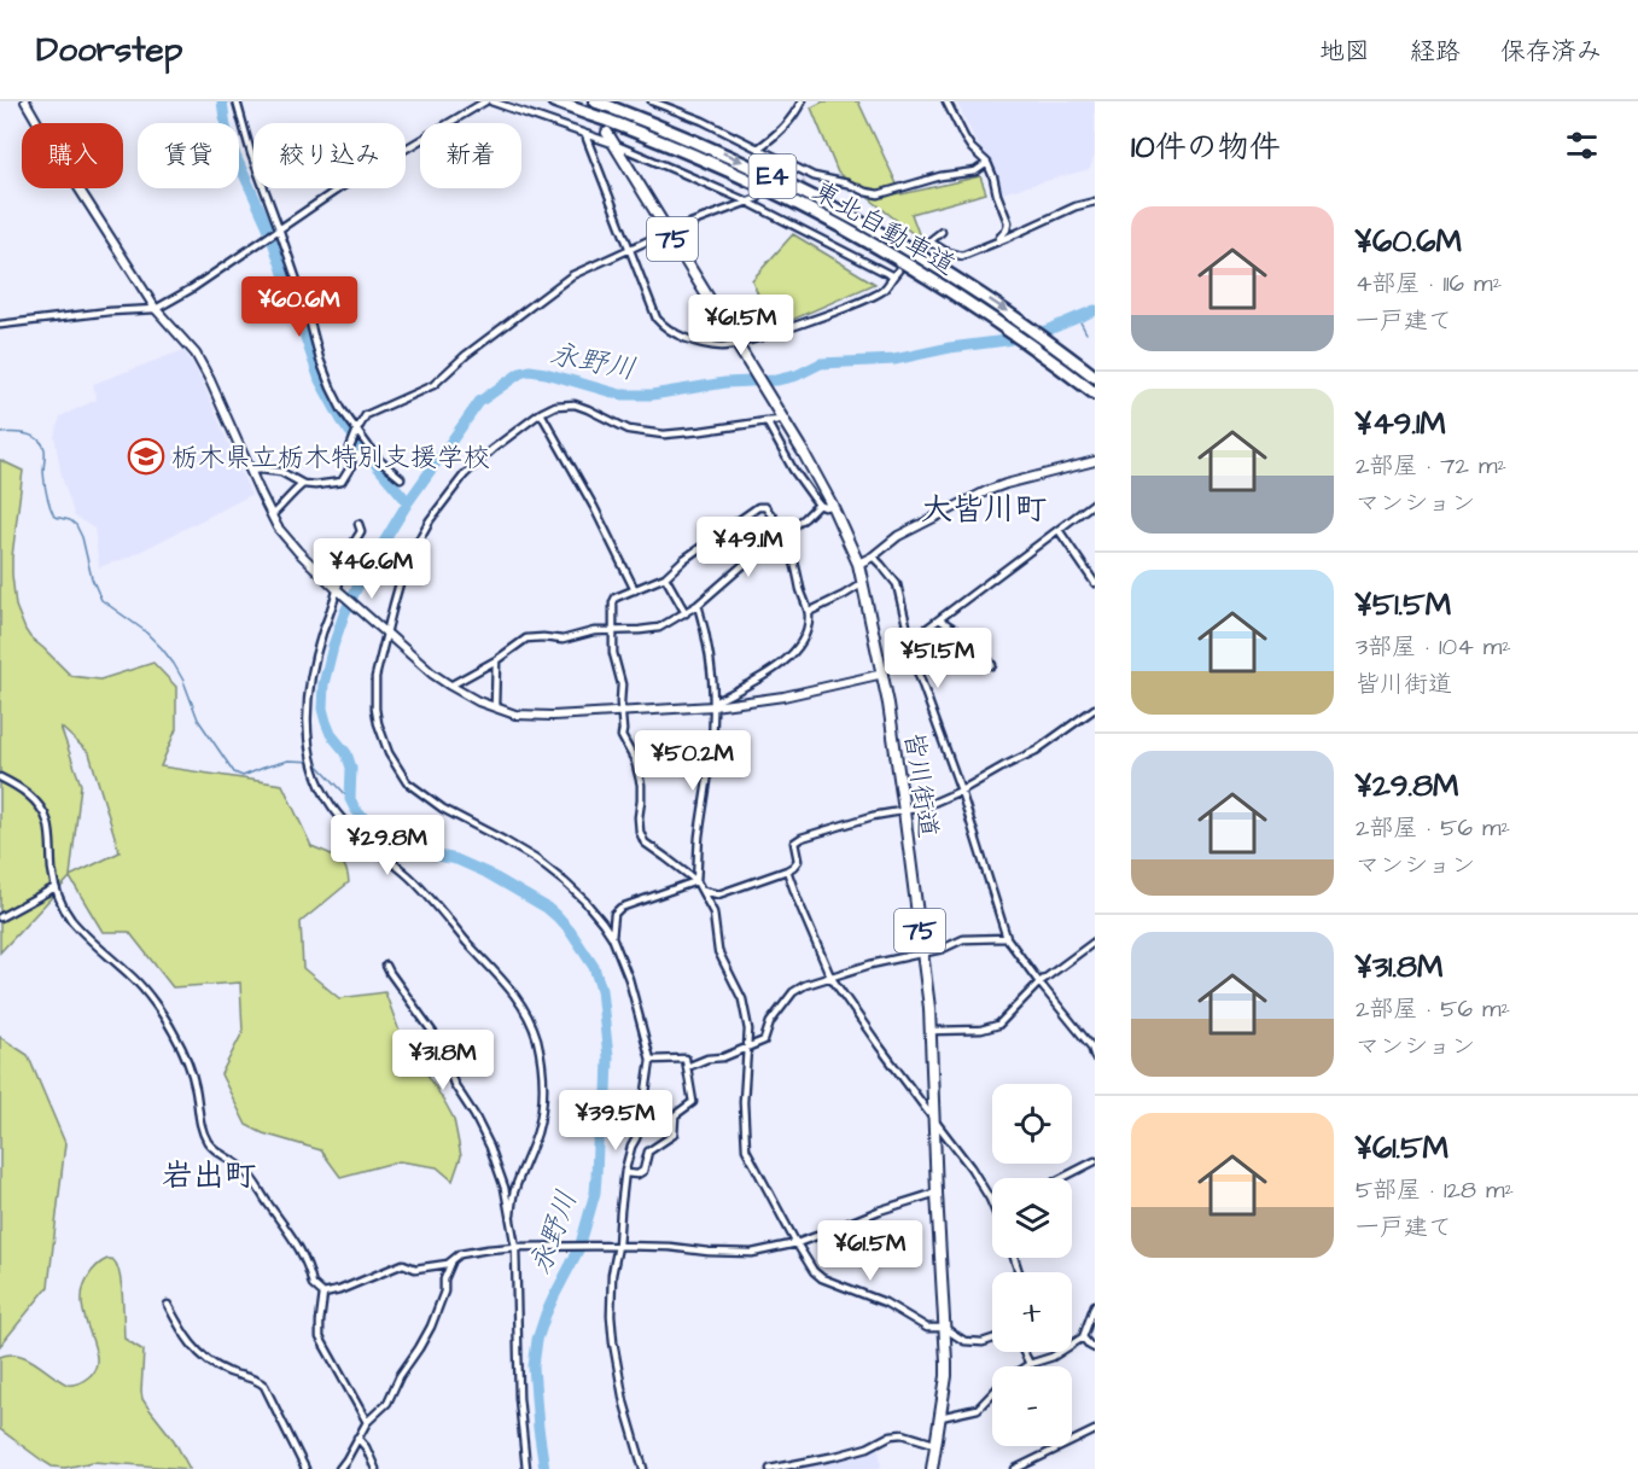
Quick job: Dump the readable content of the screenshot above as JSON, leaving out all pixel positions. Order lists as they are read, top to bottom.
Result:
{
  "streets": {
    "highway": ["E4", "東北自動車道"],
    "main road": ["75", "皆川街道"]
  },
  "crossings": [
    ["東北自動車道", "皆川街道"]
  ],
  "districts": ["大皆川町", "岩出町"],
  "water": ["永野川"],
  "places": {
    "school or university": ["栃木県立栃木特別支援学校"]
  },
  "page": {
    "header": "Doorstep",
    "nav": ["地図", "経路", "保存済み"],
    "heading": "10件の物件",
    "chip": [
      "購入",
      "賃貸",
      "絞り込み",
      "新着"
    ],
    "list": [
      {
        "name": "¥60.6M",
        "note": "4部屋 · 116 m² · 一戸建て"
      },
      {
        "name": "¥49.1M",
        "note": "2部屋 · 72 m² · マンション"
      },
      {
        "name": "¥51.5M",
        "note": "3部屋 · 104 m² · 皆川街道"
      },
      {
        "name": "¥29.8M",
        "note": "2部屋 · 56 m² · マンション"
      },
      {
        "name": "¥31.8M",
        "note": "2部屋 · 56 m² · マンション"
      },
      {
        "name": "¥61.5M",
        "note": "5部屋 · 128 m² · 一戸建て"
      }
    ],
    "price": [
      "¥60.6M",
      "¥61.5M",
      "¥49.1M",
      "¥46.6M",
      "¥51.5M",
      "¥50.2M",
      "¥29.8M",
      "¥31.8M",
      "¥39.5M",
      "¥61.5M"
    ],
    "map_buttons": ["+", "−"]
  }
}
